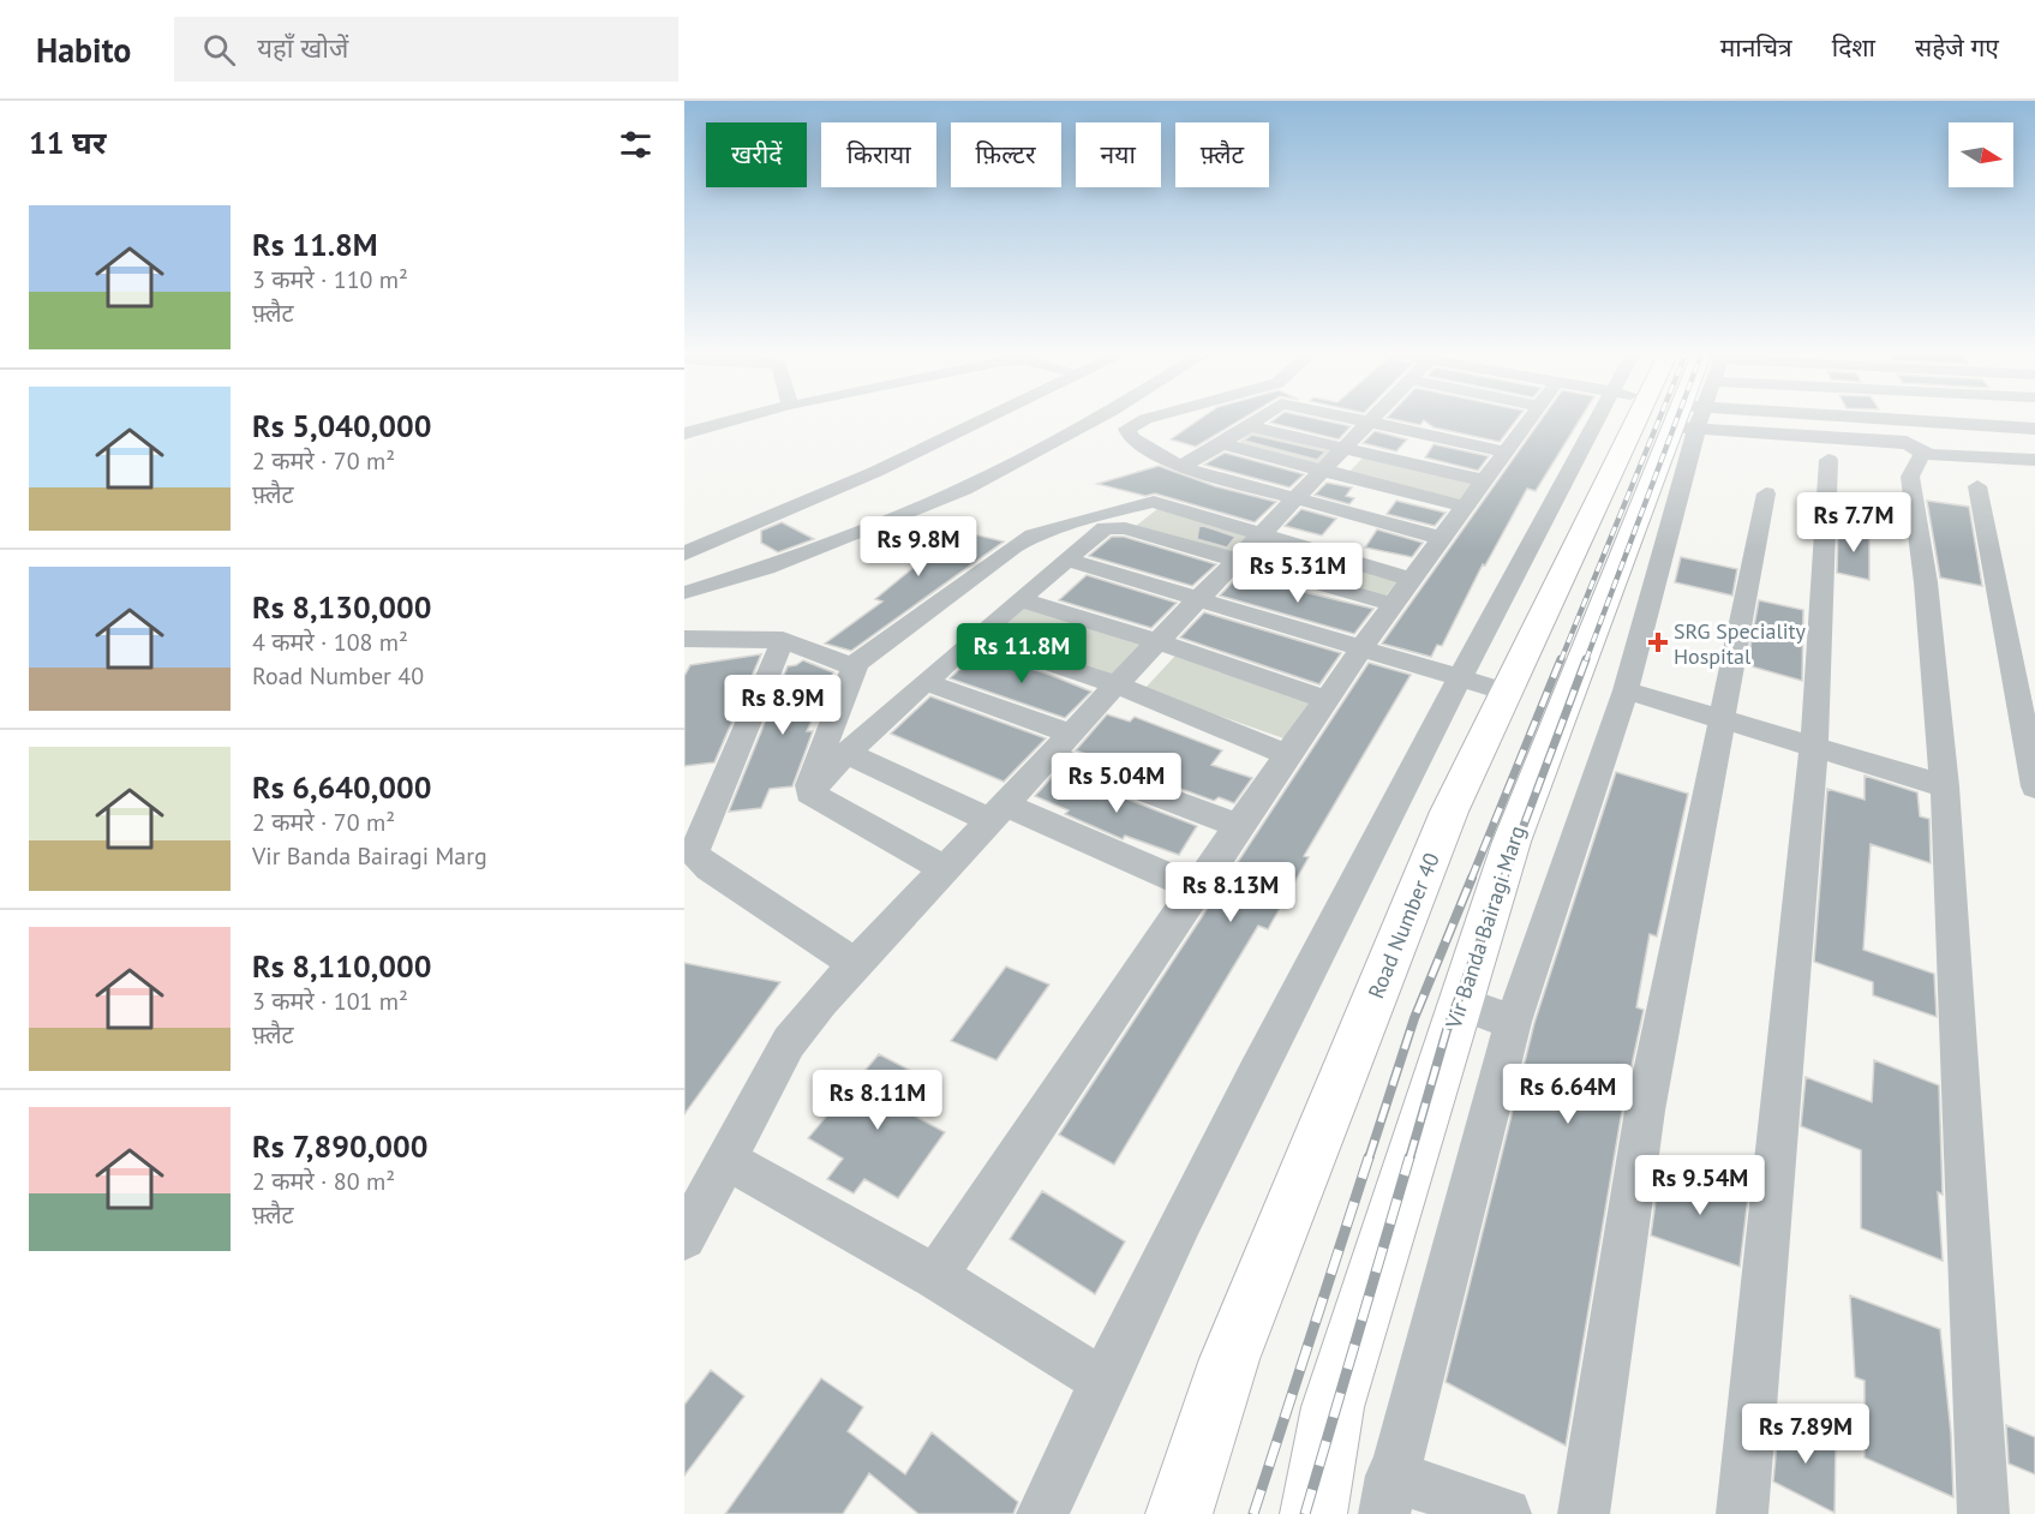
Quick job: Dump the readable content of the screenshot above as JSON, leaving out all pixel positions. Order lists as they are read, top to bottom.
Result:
{
  "streets": {
    "main road": ["Road Number 40", "Vir Banda Bairagi Marg"]
  },
  "places": {
    "health": ["SRG Speciality Hospital"]
  },
  "north": "right",
  "page": {
    "header": "Habito",
    "search": "यहाँ खोजें",
    "nav": ["मानचित्र", "दिशा", "सहेजे गए"],
    "heading": "11 घर",
    "chip": [
      "खरीदें",
      "किराया",
      "फ़िल्टर",
      "नया",
      "फ़्लैट"
    ],
    "list": [
      {
        "name": "Rs 11.8M",
        "note": "3 कमरे · 110 m² · फ़्लैट"
      },
      {
        "name": "Rs 5,040,000",
        "note": "2 कमरे · 70 m² · फ़्लैट"
      },
      {
        "name": "Rs 8,130,000",
        "note": "4 कमरे · 108 m² · Road Number 40"
      },
      {
        "name": "Rs 6,640,000",
        "note": "2 कमरे · 70 m² · Vir Banda Bairagi Marg"
      },
      {
        "name": "Rs 8,110,000",
        "note": "3 कमरे · 101 m² · फ़्लैट"
      },
      {
        "name": "Rs 7,890,000",
        "note": "2 कमरे · 80 m² · फ़्लैट"
      }
    ],
    "price": [
      "Rs 7.7M",
      "Rs 9.8M",
      "Rs 5.31M",
      "Rs 11.8M",
      "Rs 8.9M",
      "Rs 5.04M",
      "Rs 8.13M",
      "Rs 6.64M",
      "Rs 8.11M",
      "Rs 9.54M",
      "Rs 7.89M"
    ]
  }
}
